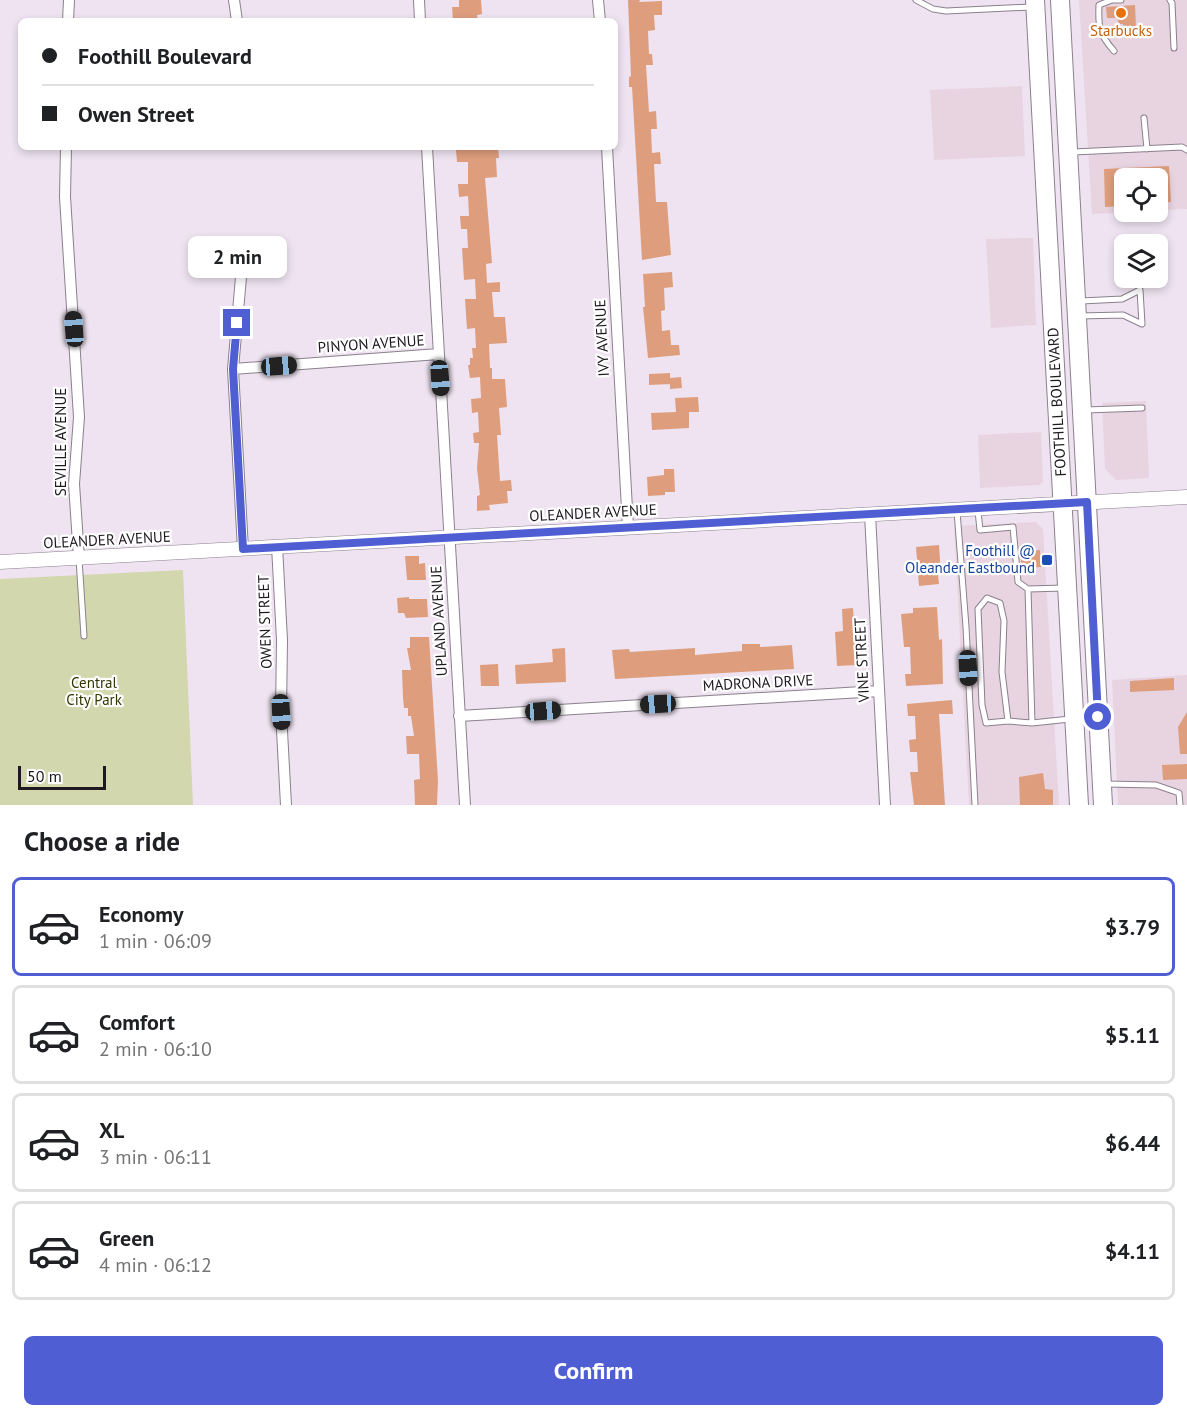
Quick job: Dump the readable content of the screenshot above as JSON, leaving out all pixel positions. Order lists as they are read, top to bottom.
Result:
{
  "streets": {
    "main road": ["FOOTHILL BOULEVARD"],
    "street": [
      "IVY AVENUE",
      "PINYON AVENUE",
      "SEVILLE AVENUE",
      "OLEANDER AVENUE",
      "UPLAND AVENUE",
      "OWEN STREET",
      "VINE STREET",
      "MADRONA DRIVE"
    ]
  },
  "crossings": [
    ["IVY AVENUE", "OLEANDER AVENUE"],
    ["PINYON AVENUE", "UPLAND AVENUE"],
    ["FOOTHILL BOULEVARD", "OLEANDER AVENUE"],
    ["SEVILLE AVENUE", "OLEANDER AVENUE"],
    ["OLEANDER AVENUE", "UPLAND AVENUE"],
    ["OLEANDER AVENUE", "OWEN STREET"],
    ["OLEANDER AVENUE", "VINE STREET"],
    ["UPLAND AVENUE", "MADRONA DRIVE"],
    ["VINE STREET", "MADRONA DRIVE"]
  ],
  "parks": ["Central City Park"],
  "places": {
    "other": ["Starbucks"],
    "transit": ["Foothill @ Oleander Eastbound"]
  },
  "scale_bar": "50 m",
  "page": {
    "banner": ["Foothill Boulevard", "Owen Street"],
    "bubble": "2 min",
    "scale": "50 m",
    "heading": "Choose a ride",
    "list": [
      {
        "name": "Economy",
        "note": "1 min · 06:09",
        "value": "$3.79"
      },
      {
        "name": "Comfort",
        "note": "2 min · 06:10",
        "value": "$5.11"
      },
      {
        "name": "XL",
        "note": "3 min · 06:11",
        "value": "$6.44"
      },
      {
        "name": "Green",
        "note": "4 min · 06:12",
        "value": "$4.11"
      }
    ],
    "buttons": "Confirm"
  }
}
